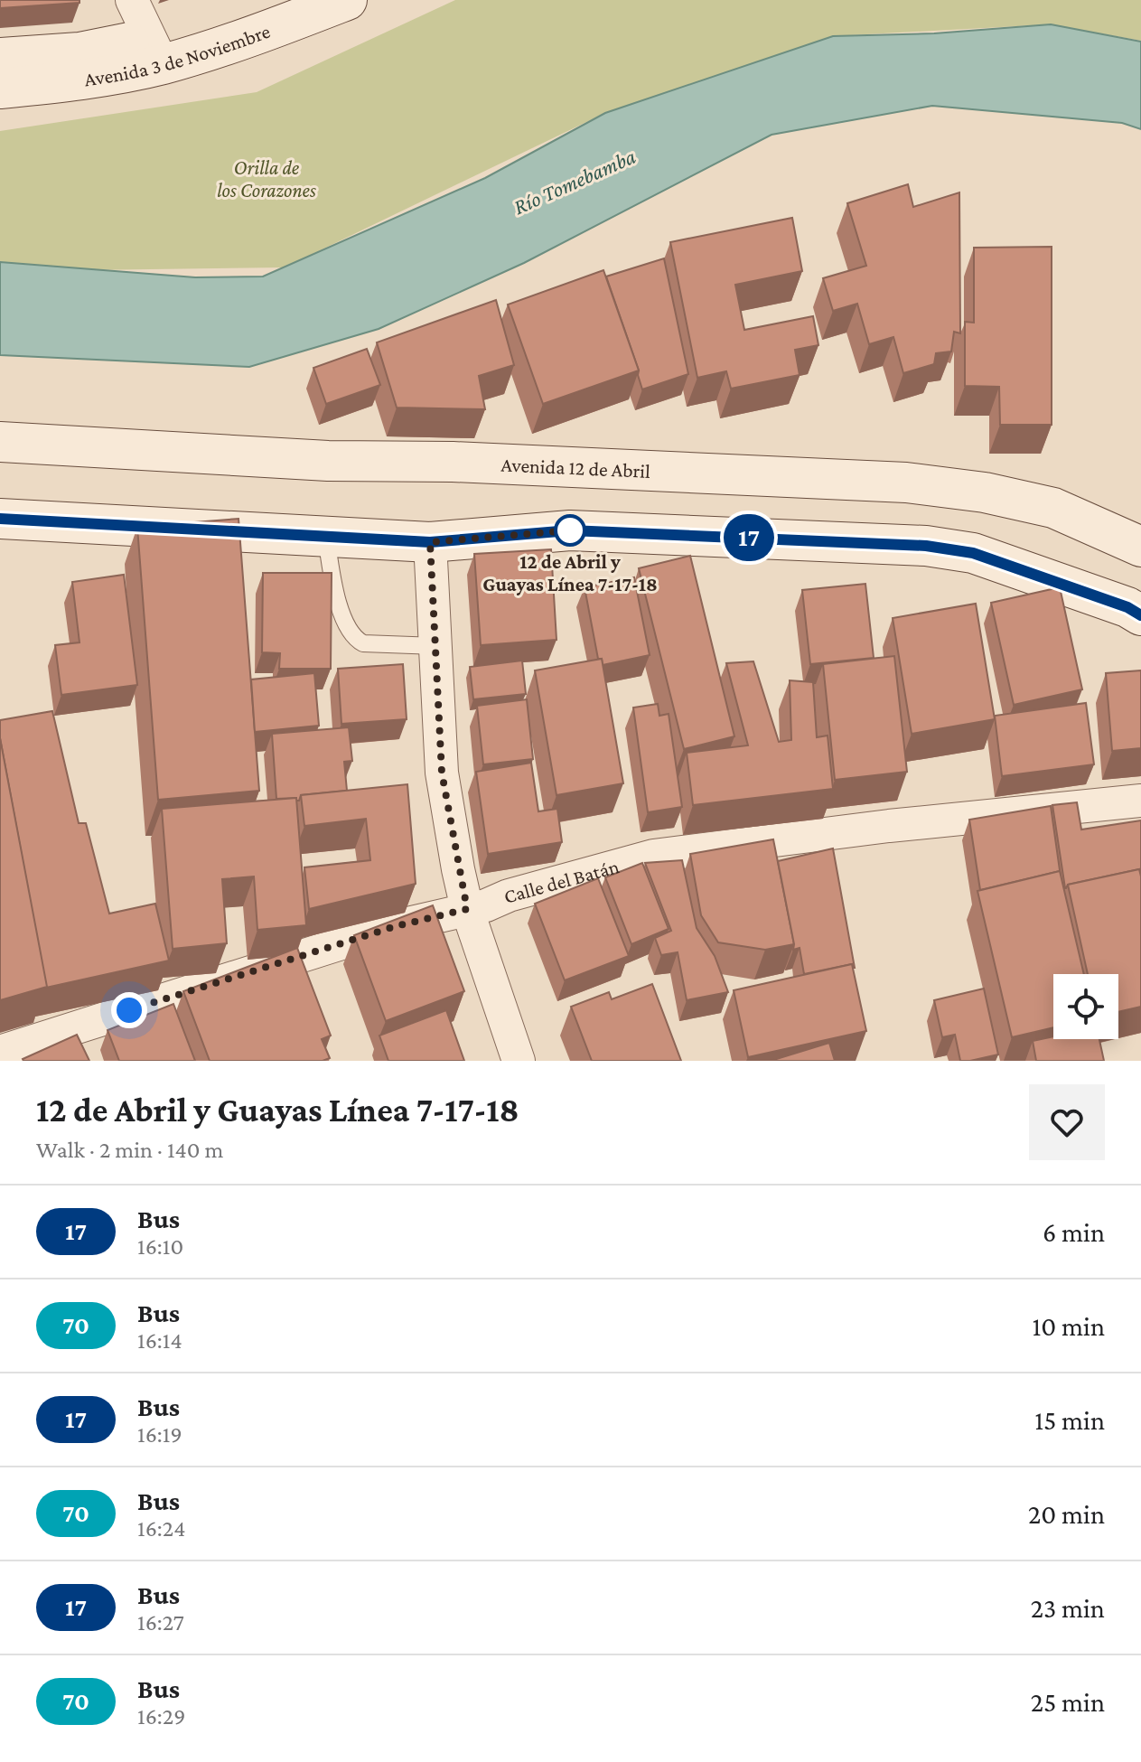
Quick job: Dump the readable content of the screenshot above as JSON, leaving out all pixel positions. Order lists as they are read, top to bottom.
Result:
{
  "streets": {
    "main road": ["Avenida 3 de Noviembre", "Avenida 12 de Abril"],
    "street": ["Calle del Batán"]
  },
  "water": ["Río Tomebamba"],
  "parks": ["Orilla de los Corazones"],
  "places": ["12 de Abril y Guayas Línea 7-17-18"],
  "lines": ["bus line 17"],
  "page": {
    "on_map": "17",
    "heading": ["12 de Abril y Guayas Línea 7-17-18", "Walk · 2 min · 140 m"],
    "list": [
      {
        "mark": "17",
        "name": "Bus",
        "note": "16:10",
        "value": "6 min"
      },
      {
        "mark": "70",
        "name": "Bus",
        "note": "16:14",
        "value": "10 min"
      },
      {
        "mark": "17",
        "name": "Bus",
        "note": "16:19",
        "value": "15 min"
      },
      {
        "mark": "70",
        "name": "Bus",
        "note": "16:24",
        "value": "20 min"
      },
      {
        "mark": "17",
        "name": "Bus",
        "note": "16:27",
        "value": "23 min"
      },
      {
        "mark": "70",
        "name": "Bus",
        "note": "16:29",
        "value": "25 min"
      }
    ]
  }
}
